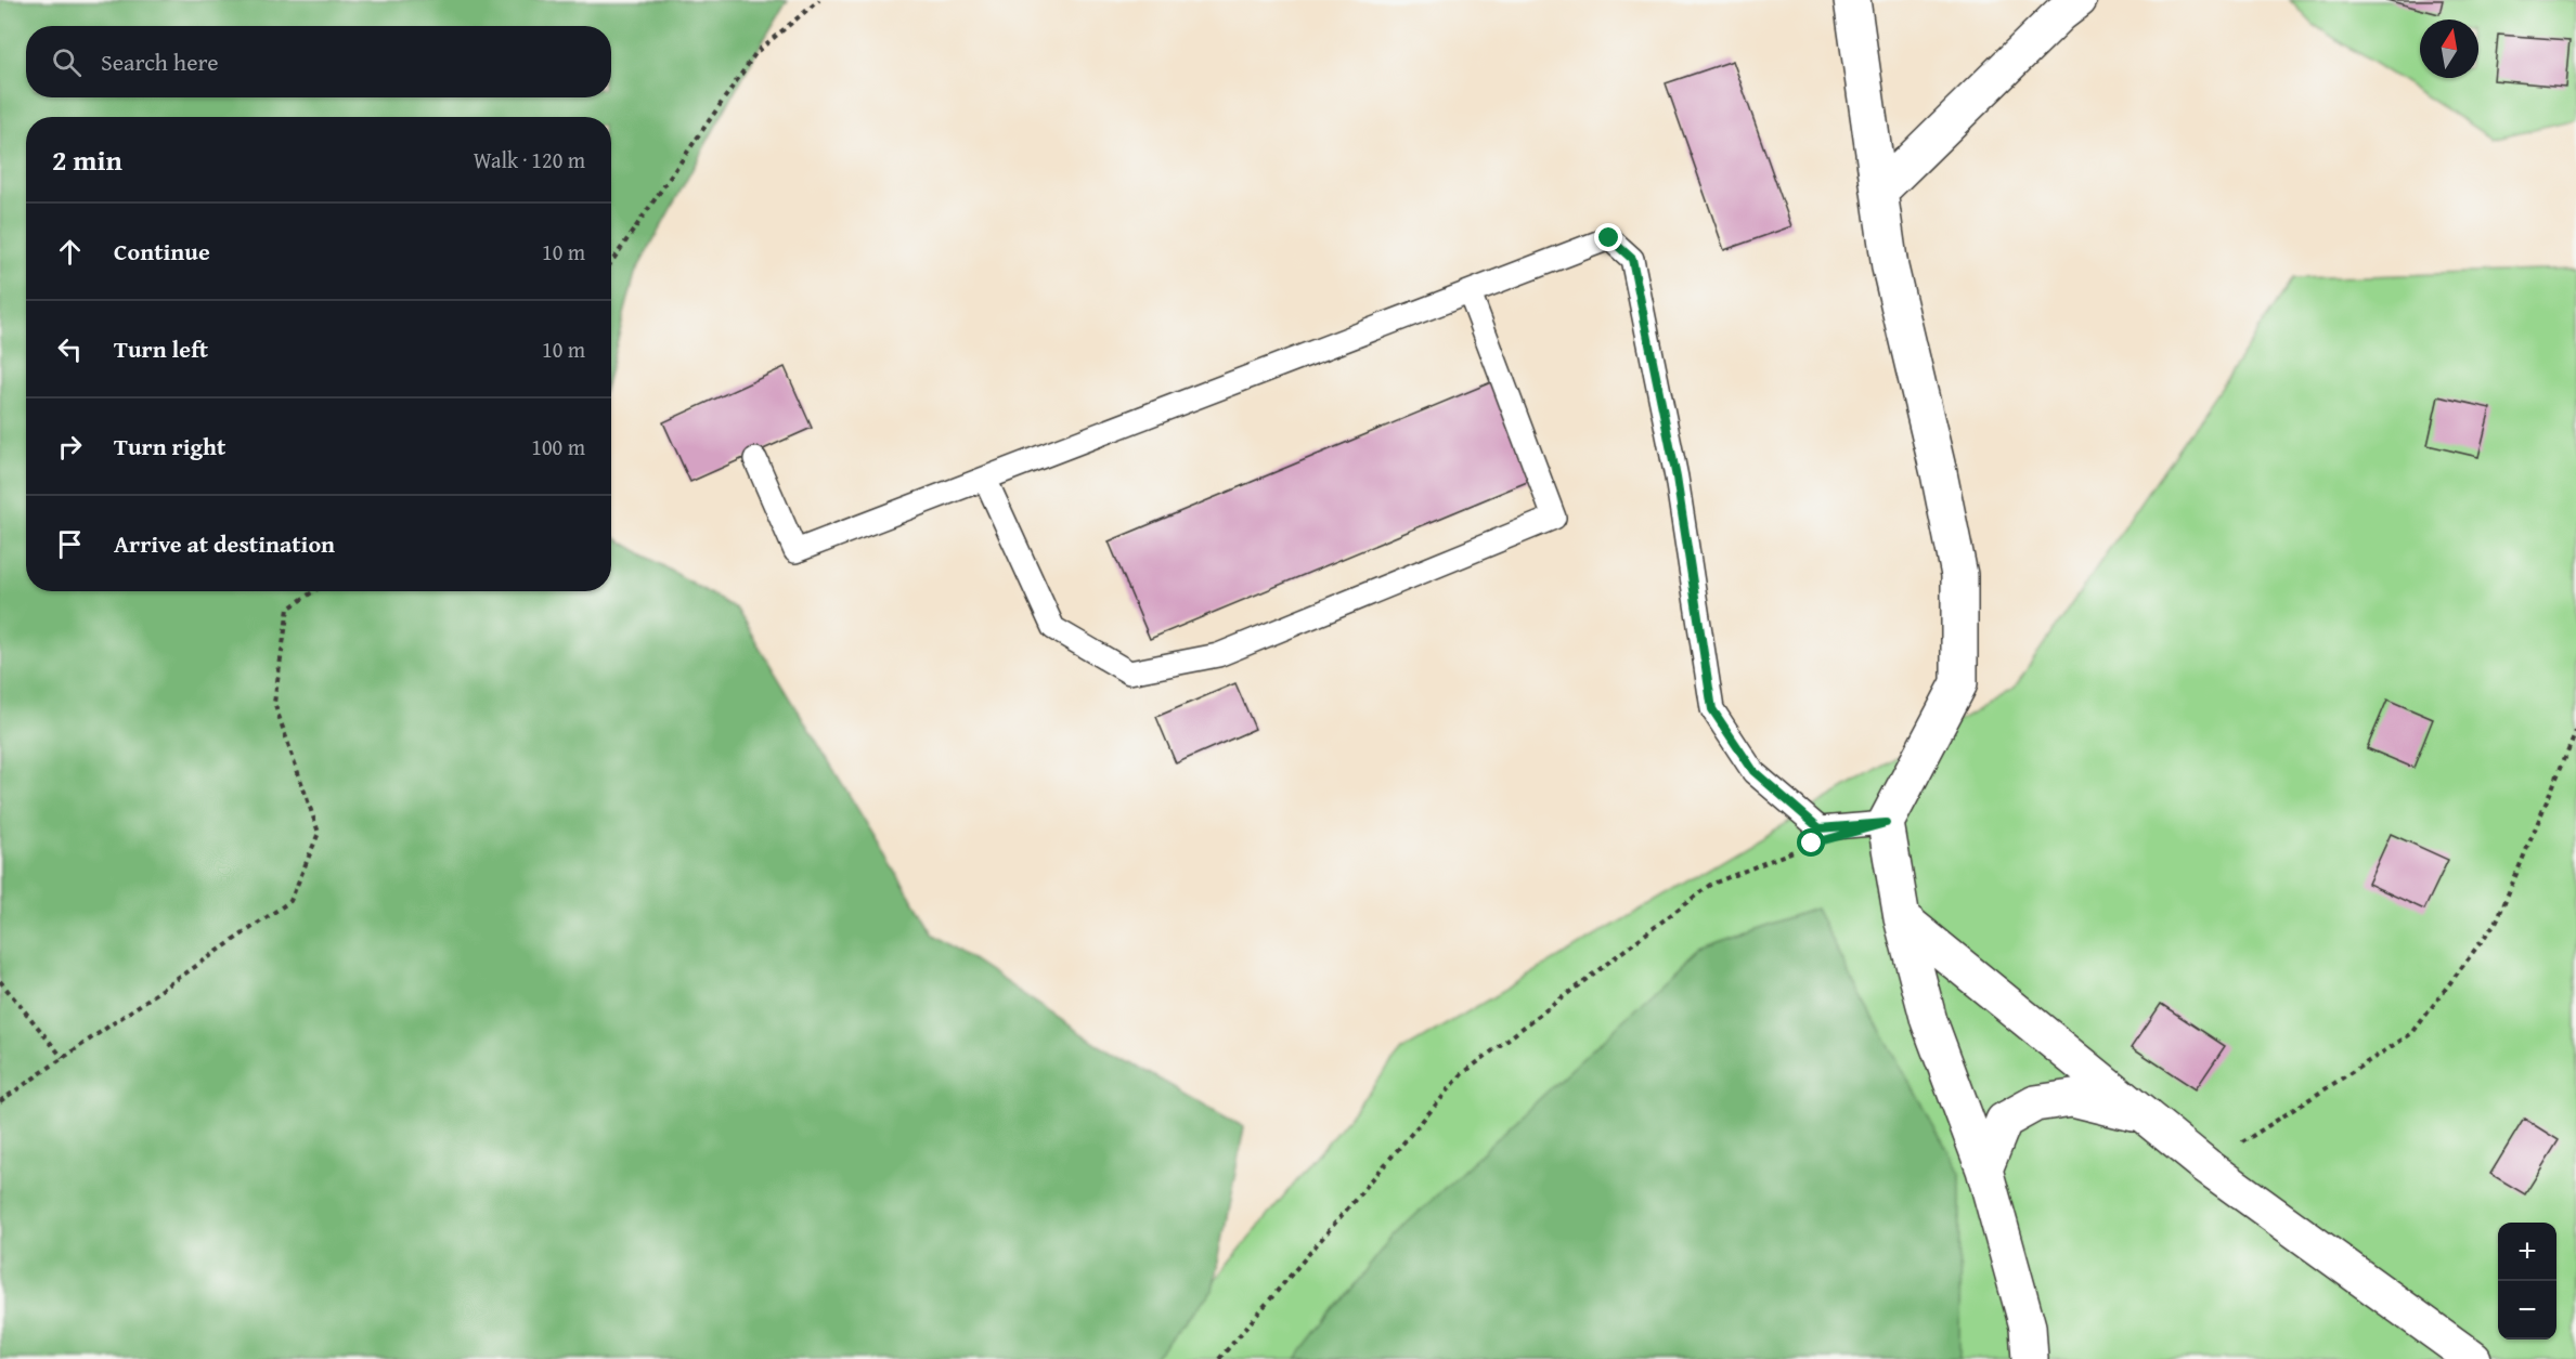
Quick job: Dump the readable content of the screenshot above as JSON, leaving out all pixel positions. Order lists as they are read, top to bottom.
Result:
{
  "north": "top",
  "page": {
    "search": "Search here",
    "heading": ["2 min", "Walk · 120 m"],
    "list": [
      ["Continue", "10 m"],
      ["Turn left", "10 m"],
      ["Turn right", "100 m"],
      "Arrive at destination"
    ],
    "map_buttons": ["+", "−"]
  }
}
